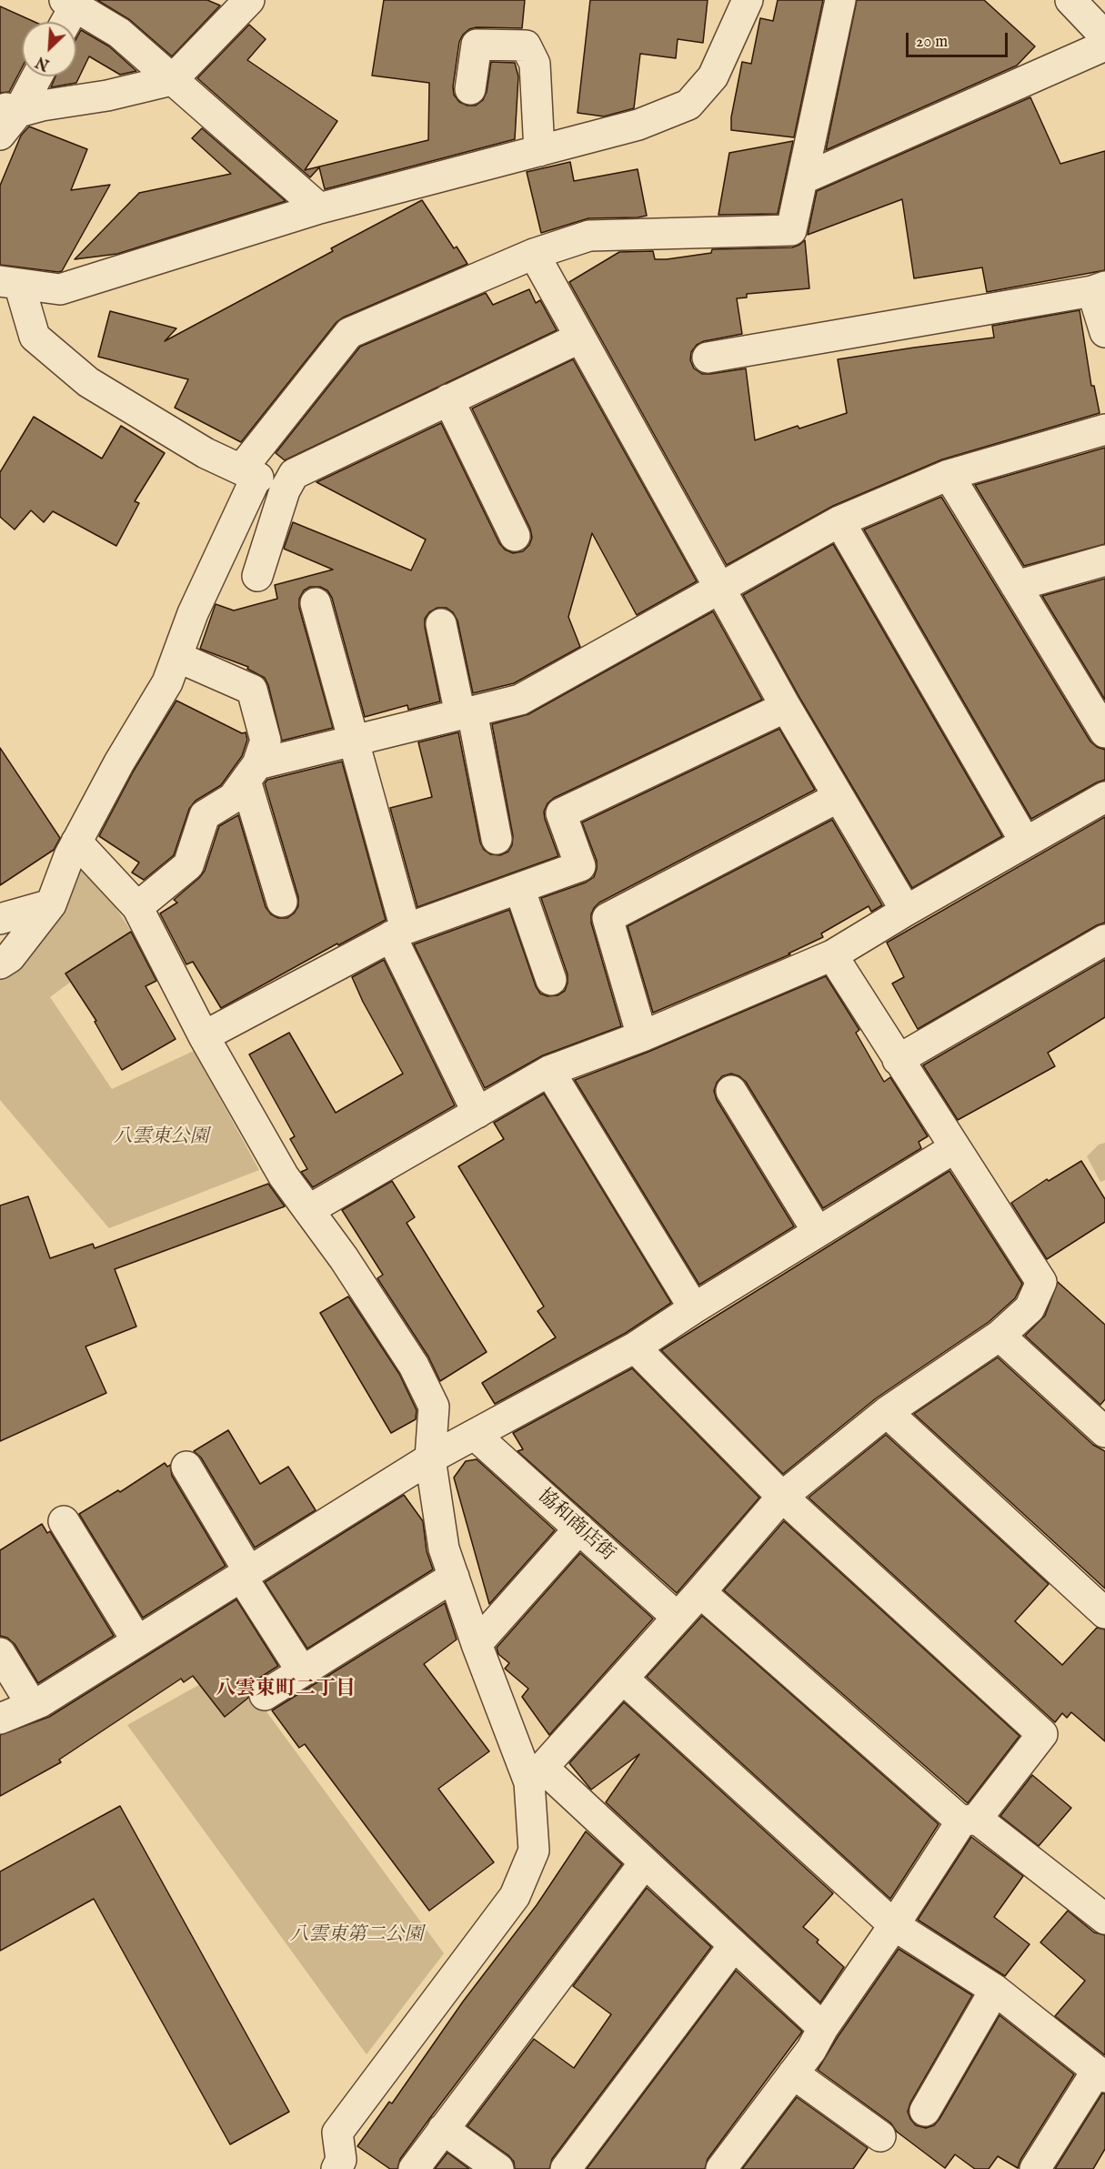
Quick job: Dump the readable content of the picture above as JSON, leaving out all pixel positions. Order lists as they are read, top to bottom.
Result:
{
  "streets": {
    "street": ["協和商店街"]
  },
  "districts": ["八雲東町二丁目"],
  "parks": ["八雲東公園", "八雲東第二公園"],
  "scale_bar": "20 m",
  "north": "bottom left"
}
